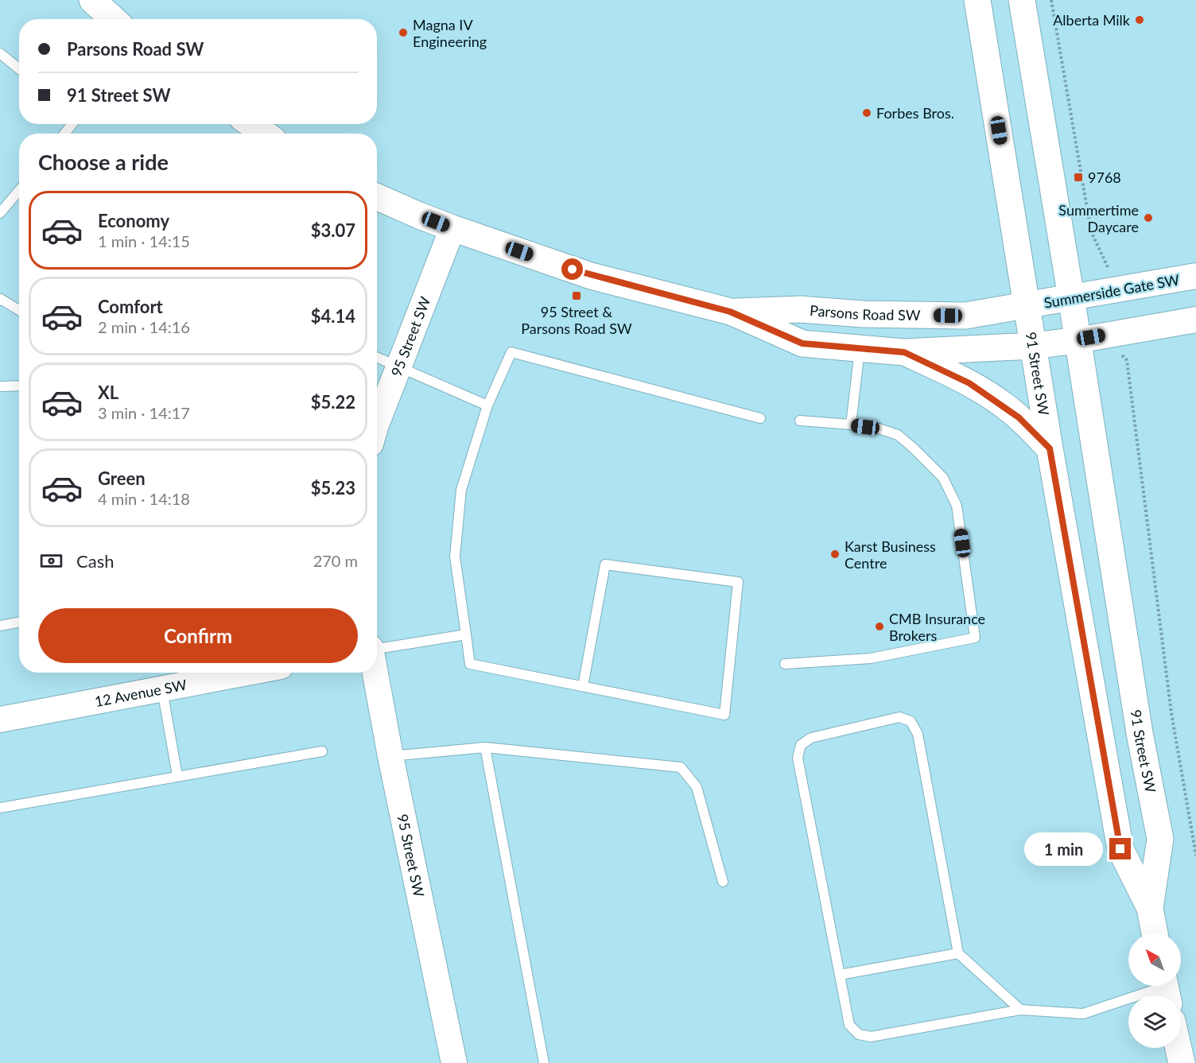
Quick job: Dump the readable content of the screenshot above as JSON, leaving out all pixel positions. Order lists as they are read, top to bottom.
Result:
{
  "streets": {
    "main road": ["Summerside Gate SW", "Parsons Road SW", "91 Street SW"],
    "street": ["95 Street SW", "12 Avenue SW"]
  },
  "crossings": [
    ["Summerside Gate SW", "Parsons Road SW"],
    ["Summerside Gate SW", "91 Street SW"],
    ["Parsons Road SW", "95 Street SW"],
    ["Parsons Road SW", "91 Street SW"]
  ],
  "places": {
    "other": [
      "Alberta Milk",
      "Magna IV Engineering",
      "Forbes Bros.",
      "Summertime Daycare",
      "Karst Business Centre",
      "CMB Insurance Brokers"
    ],
    "transit": ["9768", "95 Street & Parsons Road SW"]
  },
  "north": "top left",
  "page": {
    "banner": ["Parsons Road SW", "91 Street SW"],
    "heading": "Choose a ride",
    "list": [
      {
        "name": "Economy",
        "note": "1 min · 14:15",
        "value": "$3.07"
      },
      {
        "name": "Comfort",
        "note": "2 min · 14:16",
        "value": "$4.14"
      },
      {
        "name": "XL",
        "note": "3 min · 14:17",
        "value": "$5.22"
      },
      {
        "name": "Green",
        "note": "4 min · 14:18",
        "value": "$5.23"
      }
    ],
    "pay": ["Cash", "270 m"],
    "buttons": "Confirm",
    "bubble": "1 min"
  }
}
